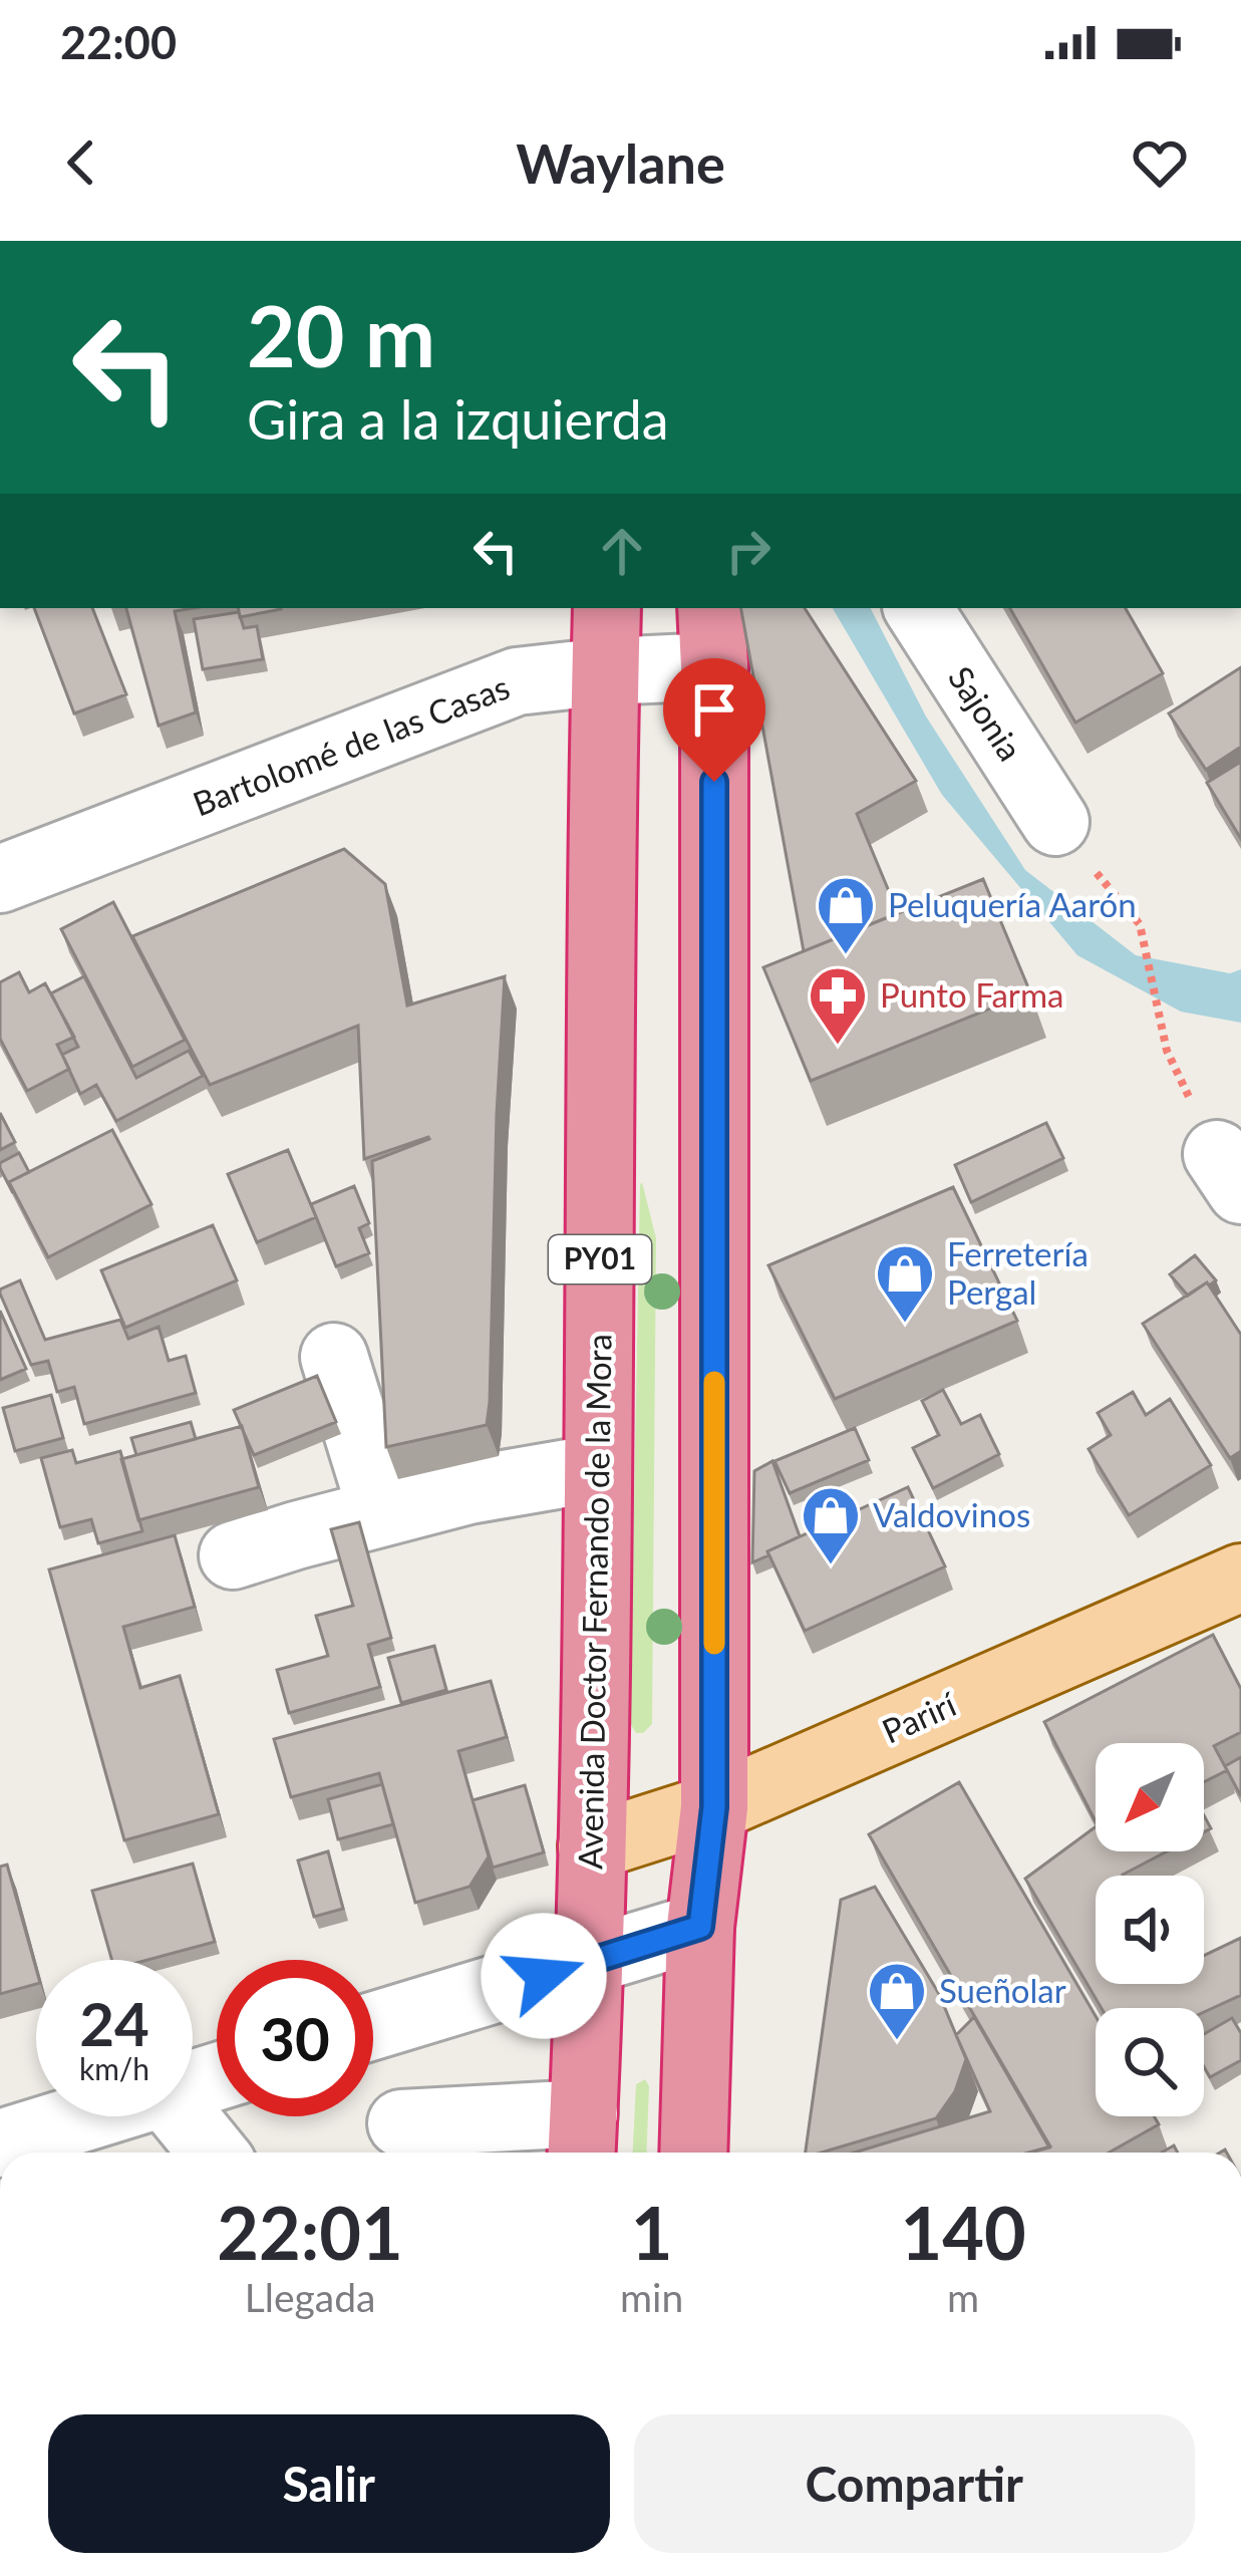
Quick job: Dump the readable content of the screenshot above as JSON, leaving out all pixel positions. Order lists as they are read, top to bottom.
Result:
{
  "streets": {
    "highway": ["PY01", "Avenida Doctor Fernando de la Mora"],
    "main road": ["Parirí"],
    "street": ["Sajonia", "Bartolomé de las Casas"]
  },
  "crossings": [
    ["Bartolomé de las Casas", "Avenida Doctor Fernando de la Mora"],
    ["Avenida Doctor Fernando de la Mora", "Parirí"]
  ],
  "places": {
    "shop": [
      "Peluquería Aarón",
      "Ferretería Pergal",
      "Valdovinos",
      "Sueñolar"
    ],
    "pharmacy": ["Punto Farma"]
  },
  "north": "bottom left",
  "page": {
    "status": "22:00",
    "header": "Waylane",
    "turn": ["20 m", "Gira a la izquierda"],
    "speed": "24 km/h",
    "limit": "30",
    "eta": [
      "22:01",
      "Llegada",
      "1",
      "min",
      "140",
      "m"
    ],
    "buttons": ["Salir", "Compartir"]
  }
}
